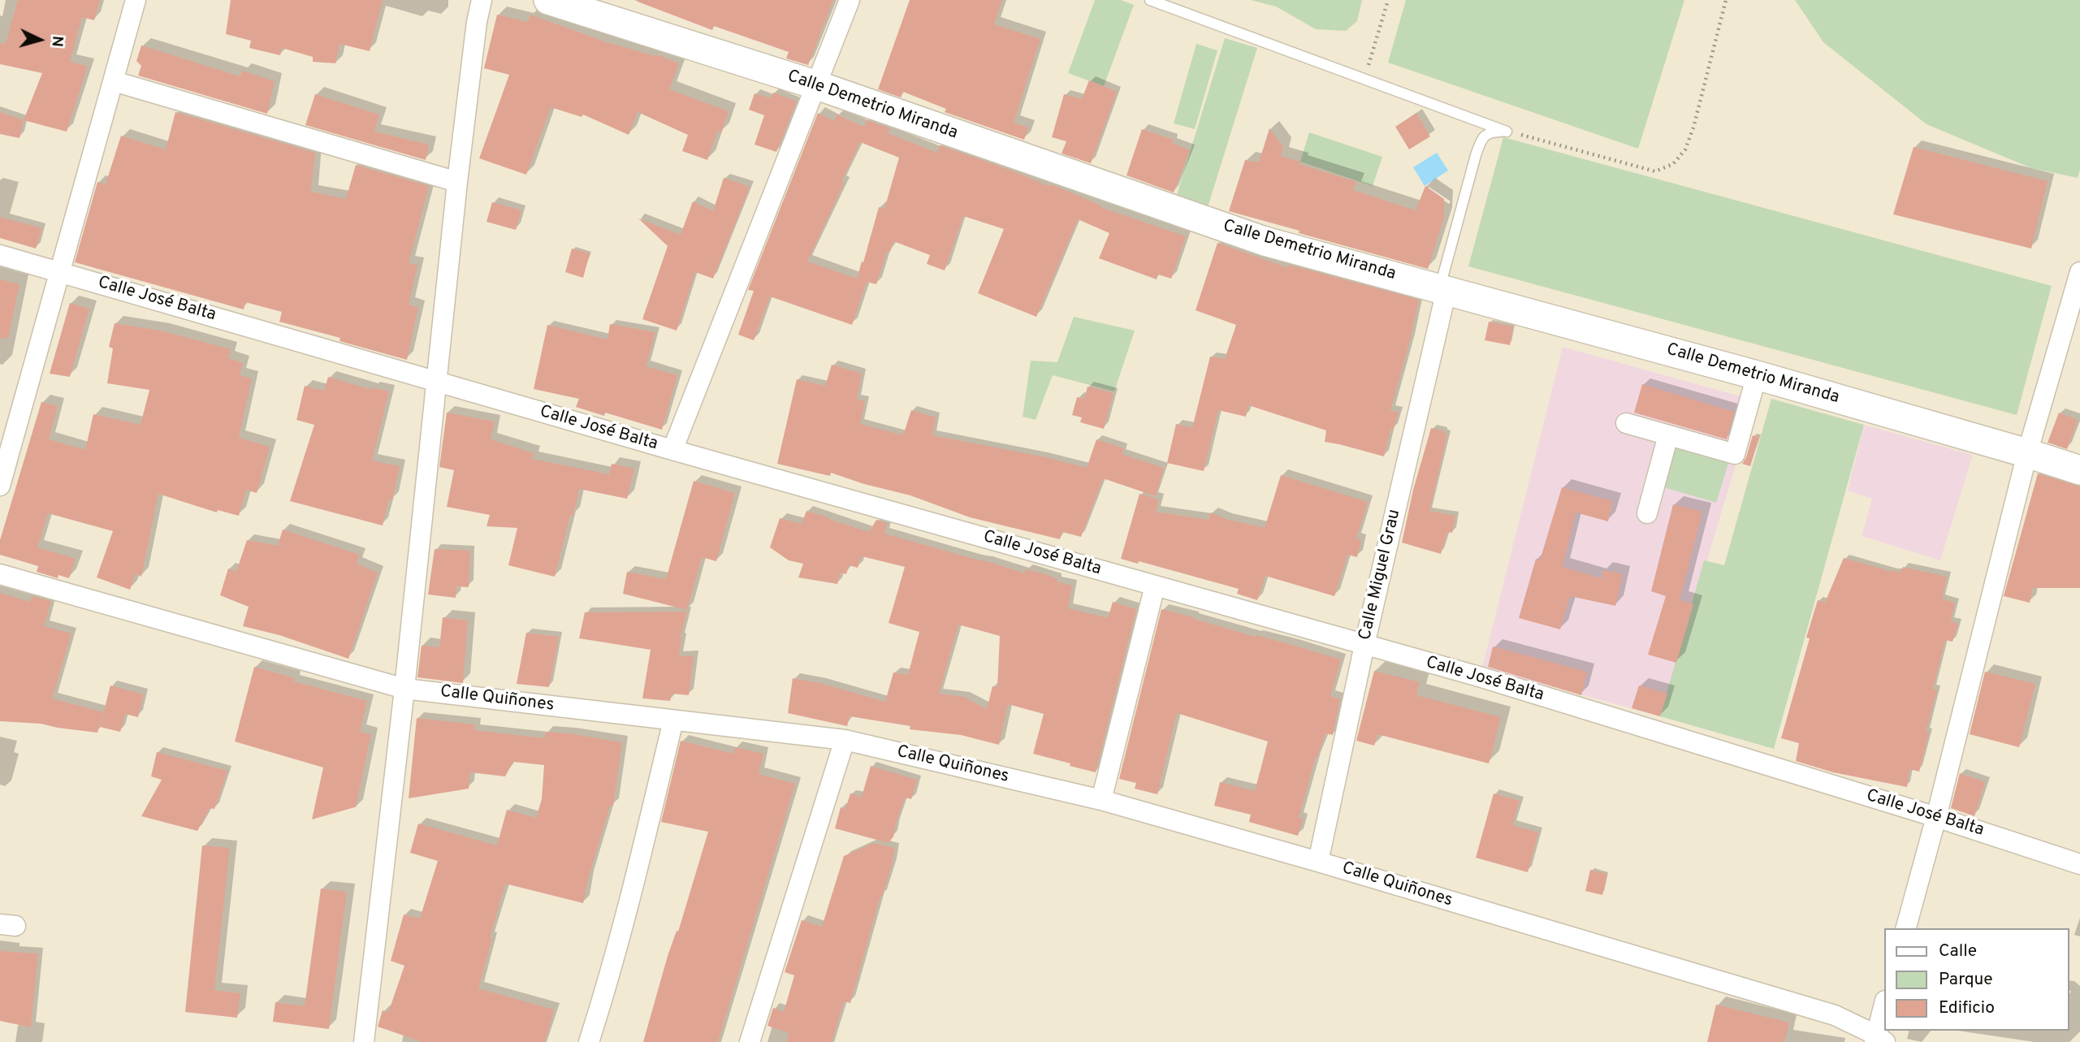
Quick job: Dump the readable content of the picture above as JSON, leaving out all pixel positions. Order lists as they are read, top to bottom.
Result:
{
  "streets": {
    "main road": ["Calle Demetrio Miranda"],
    "street": ["Calle José Balta", "Calle Miguel Grau", "Calle Quiñones"]
  },
  "crossings": [
    ["Calle Demetrio Miranda", "Calle Miguel Grau"],
    ["Calle José Balta", "Calle Miguel Grau"],
    ["Calle Miguel Grau", "Calle Quiñones"]
  ],
  "legend": ["Calle", "Parque", "Edificio"],
  "north": "right"
}
